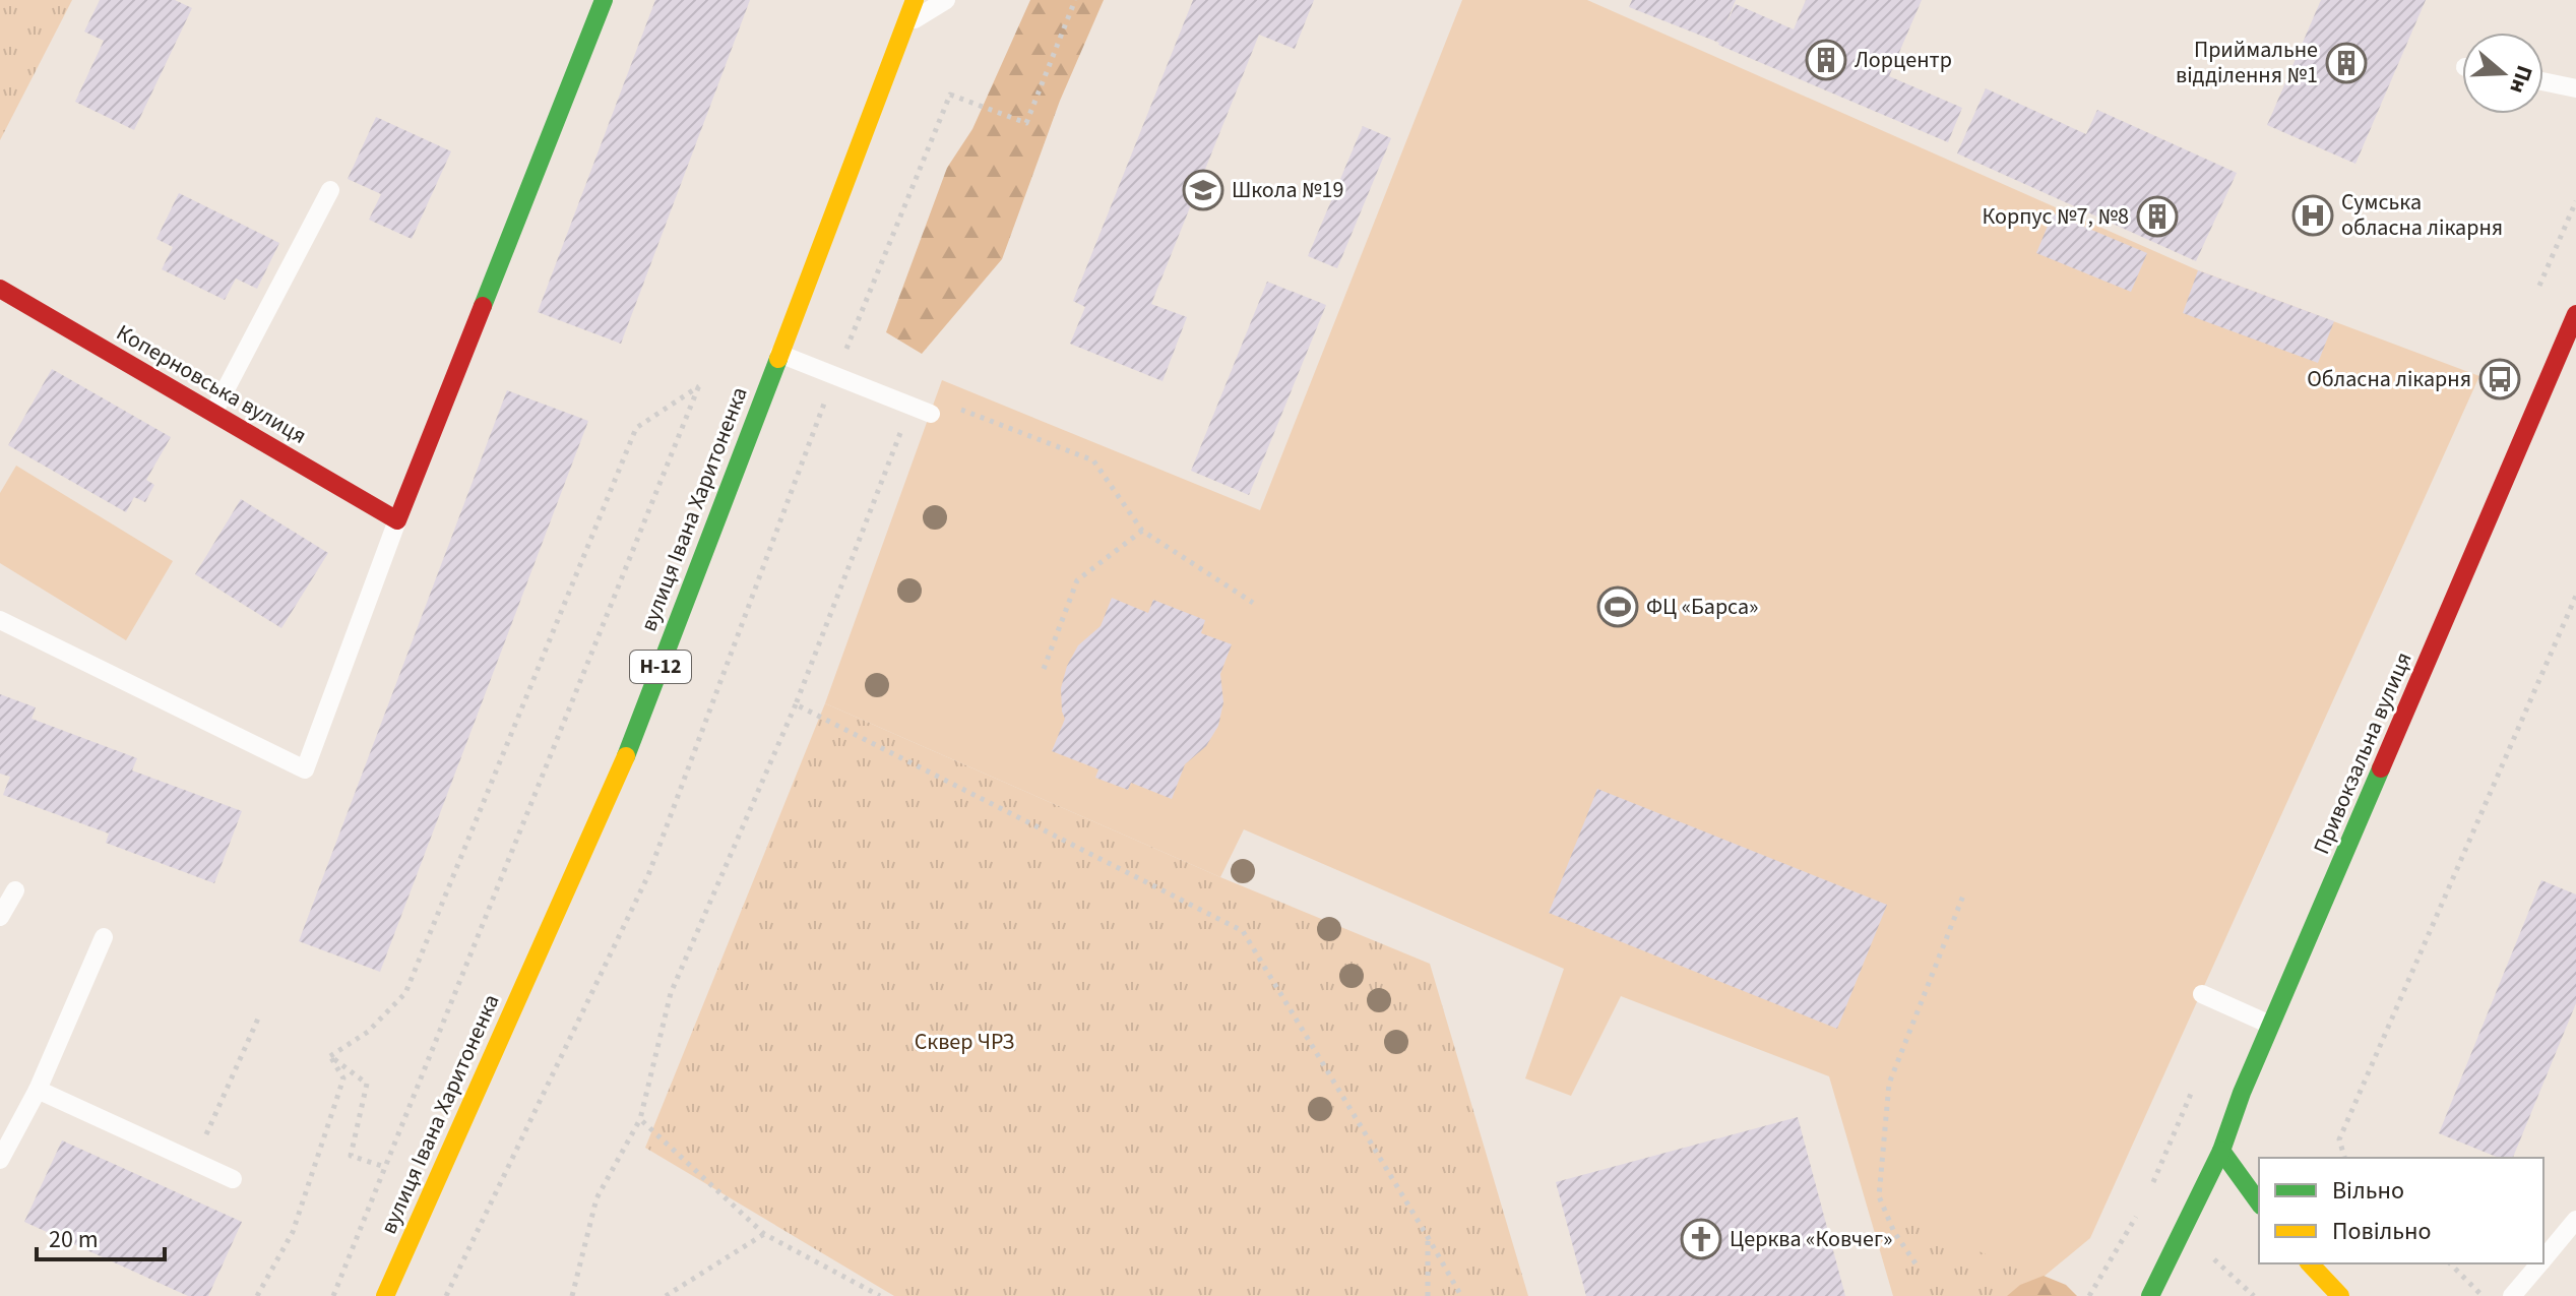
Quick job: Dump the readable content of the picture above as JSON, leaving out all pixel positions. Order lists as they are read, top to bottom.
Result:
{
  "streets": {
    "main road": [
      "Коперновська вулиця",
      "вулиця Івана Харитоненка",
      "Н-12",
      "Привокзальна вулиця"
    ]
  },
  "parks": ["Сквер ЧРЗ"],
  "places": {
    "building": ["Лорцентр", "Приймальне відділення №1", "Корпус №7, №8"],
    "school or university": ["Школа №19"],
    "hospital": ["Сумська обласна лікарня"],
    "bus stop": ["Обласна лікарня"],
    "sports": ["ФЦ «Барса»"],
    "church": ["Церква «Ковчег»"]
  },
  "legend": ["Вільно", "Повільно"],
  "scale_bar": "20 m",
  "north": "right"
}
